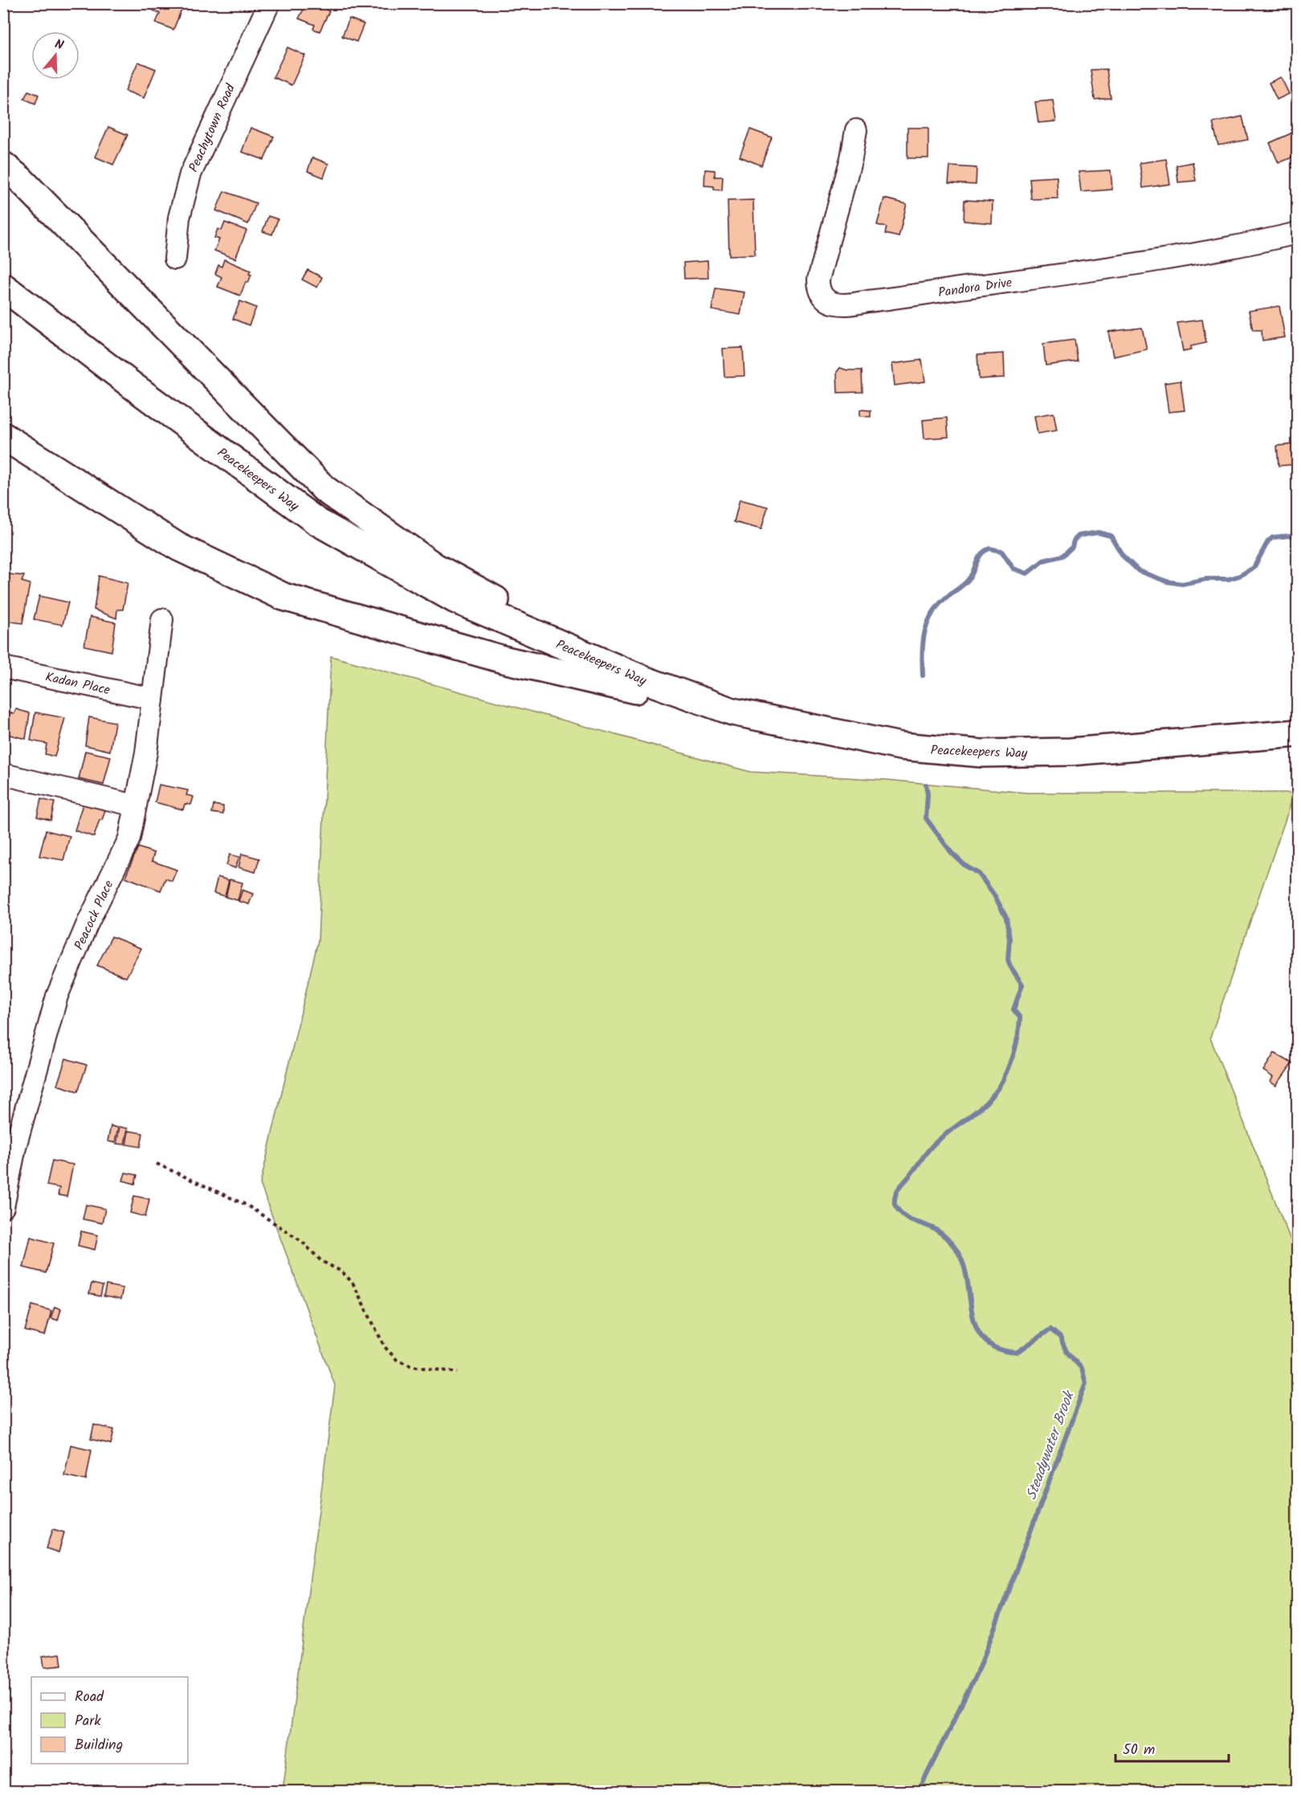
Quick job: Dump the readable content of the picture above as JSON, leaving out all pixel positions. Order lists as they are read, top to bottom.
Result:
{
  "streets": {
    "highway": ["Peacekeepers Way"],
    "street": [
      "Peachytown Road",
      "Pandora Drive",
      "Kadan Place",
      "Peacock Place"
    ]
  },
  "crossings": [
    ["Kadan Place", "Peacock Place"]
  ],
  "water": ["Steadywater Brook"],
  "legend": ["Road", "Park", "Building"],
  "scale_bar": "50 m",
  "north": "top"
}
